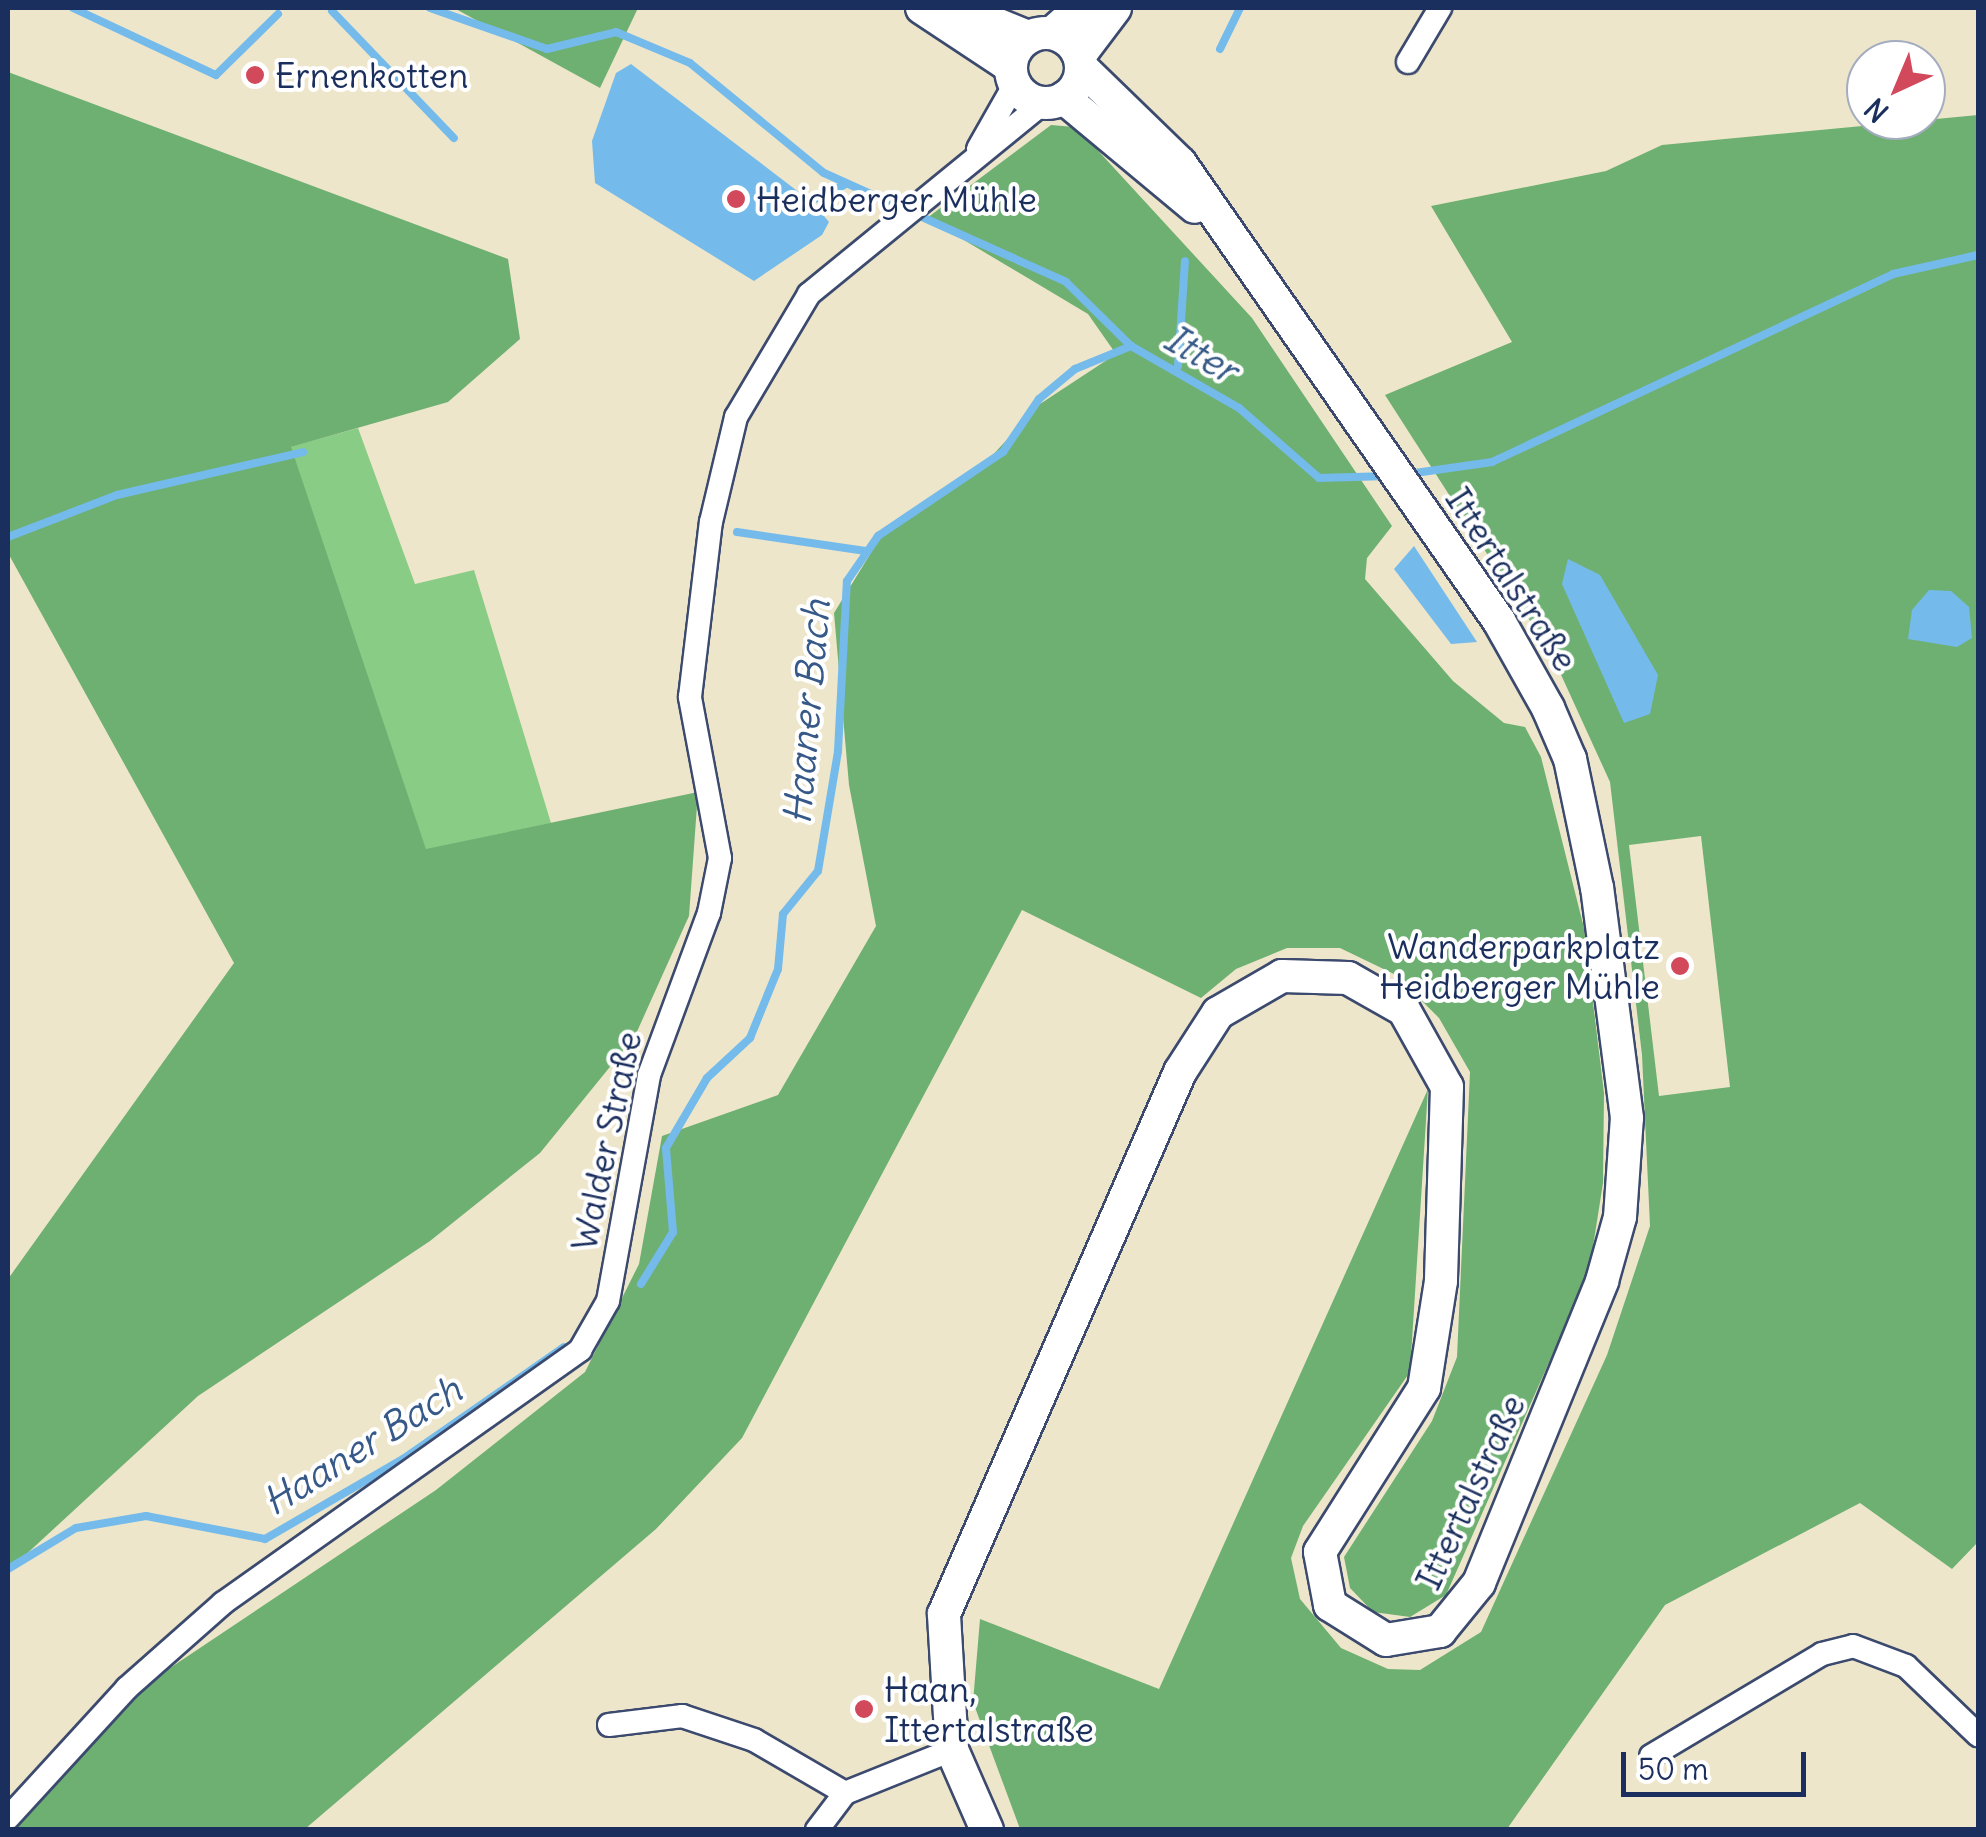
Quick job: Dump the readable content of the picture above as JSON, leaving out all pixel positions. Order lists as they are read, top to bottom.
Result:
{
  "streets": {
    "main road": ["Ittertalstraße"],
    "street": ["Walder Straße"]
  },
  "crossings": [
    ["Ittertalstraße", "Walder Straße"]
  ],
  "water": ["Itter", "Haaner Bach"],
  "places": [
    "Ernenkotten",
    "Heidberger Mühle",
    "Wanderparkplatz Heidberger Mühle",
    "Haan, Ittertalstraße"
  ],
  "scale_bar": "50 m",
  "north": "bottom left"
}
